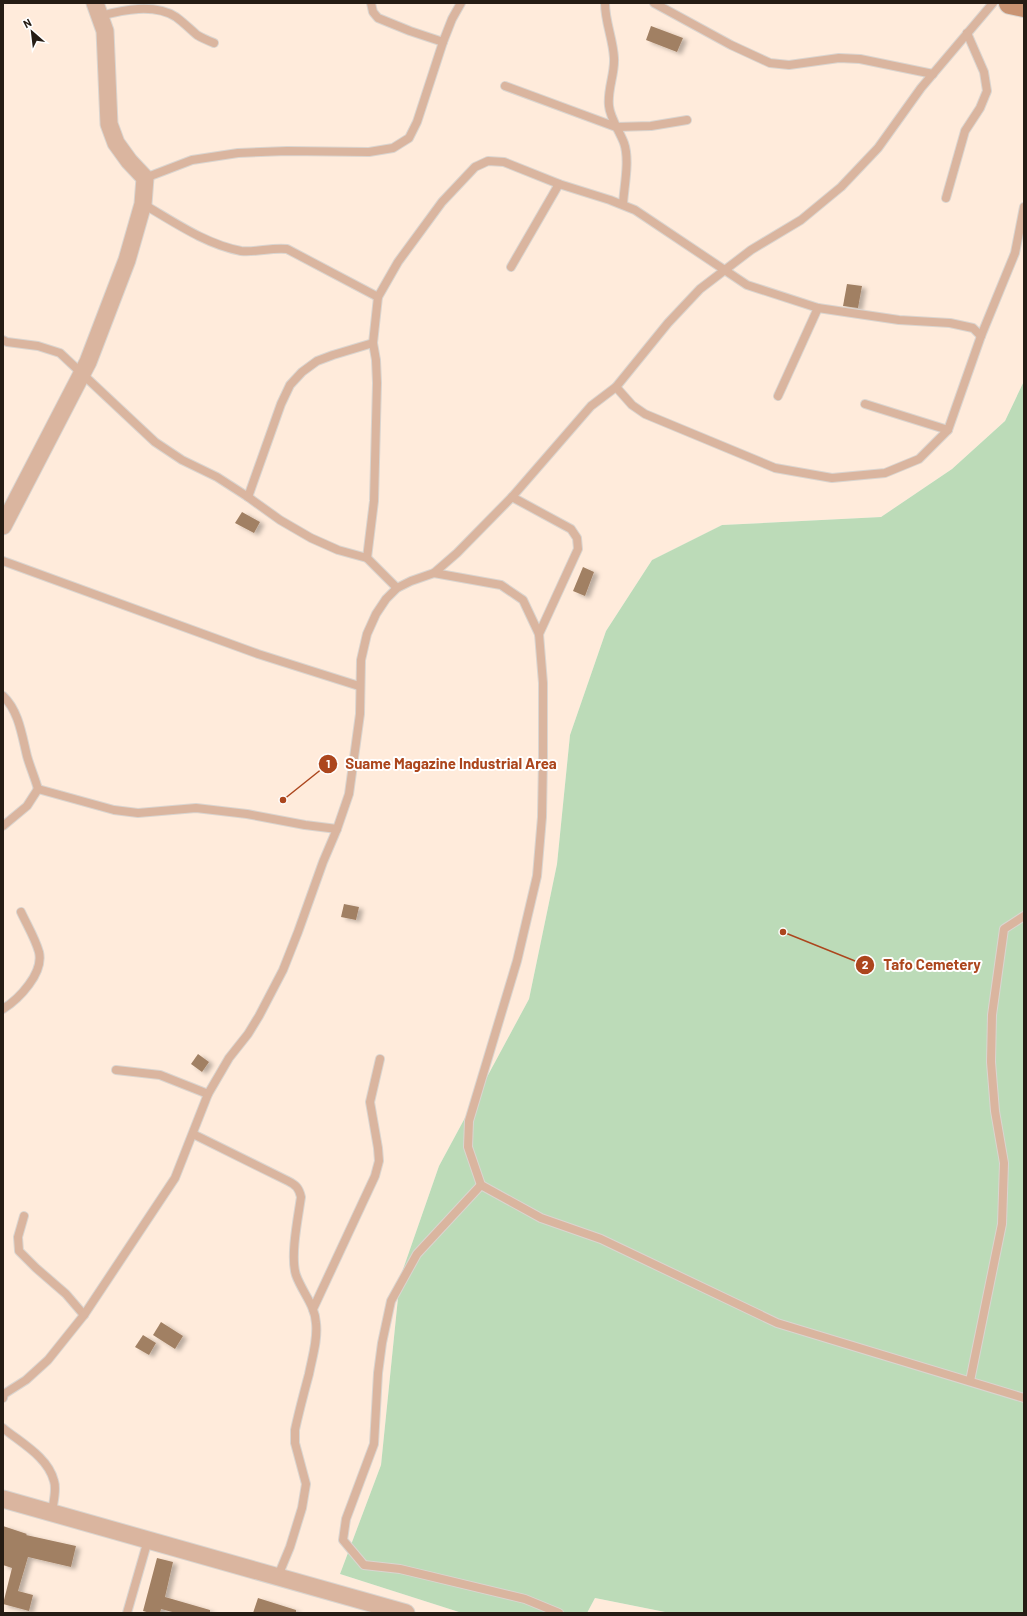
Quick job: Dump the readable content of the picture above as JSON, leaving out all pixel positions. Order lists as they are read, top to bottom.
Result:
{
  "places": ["Suame Magazine Industrial Area", "Tafo Cemetery"],
  "north": "top left"
}
